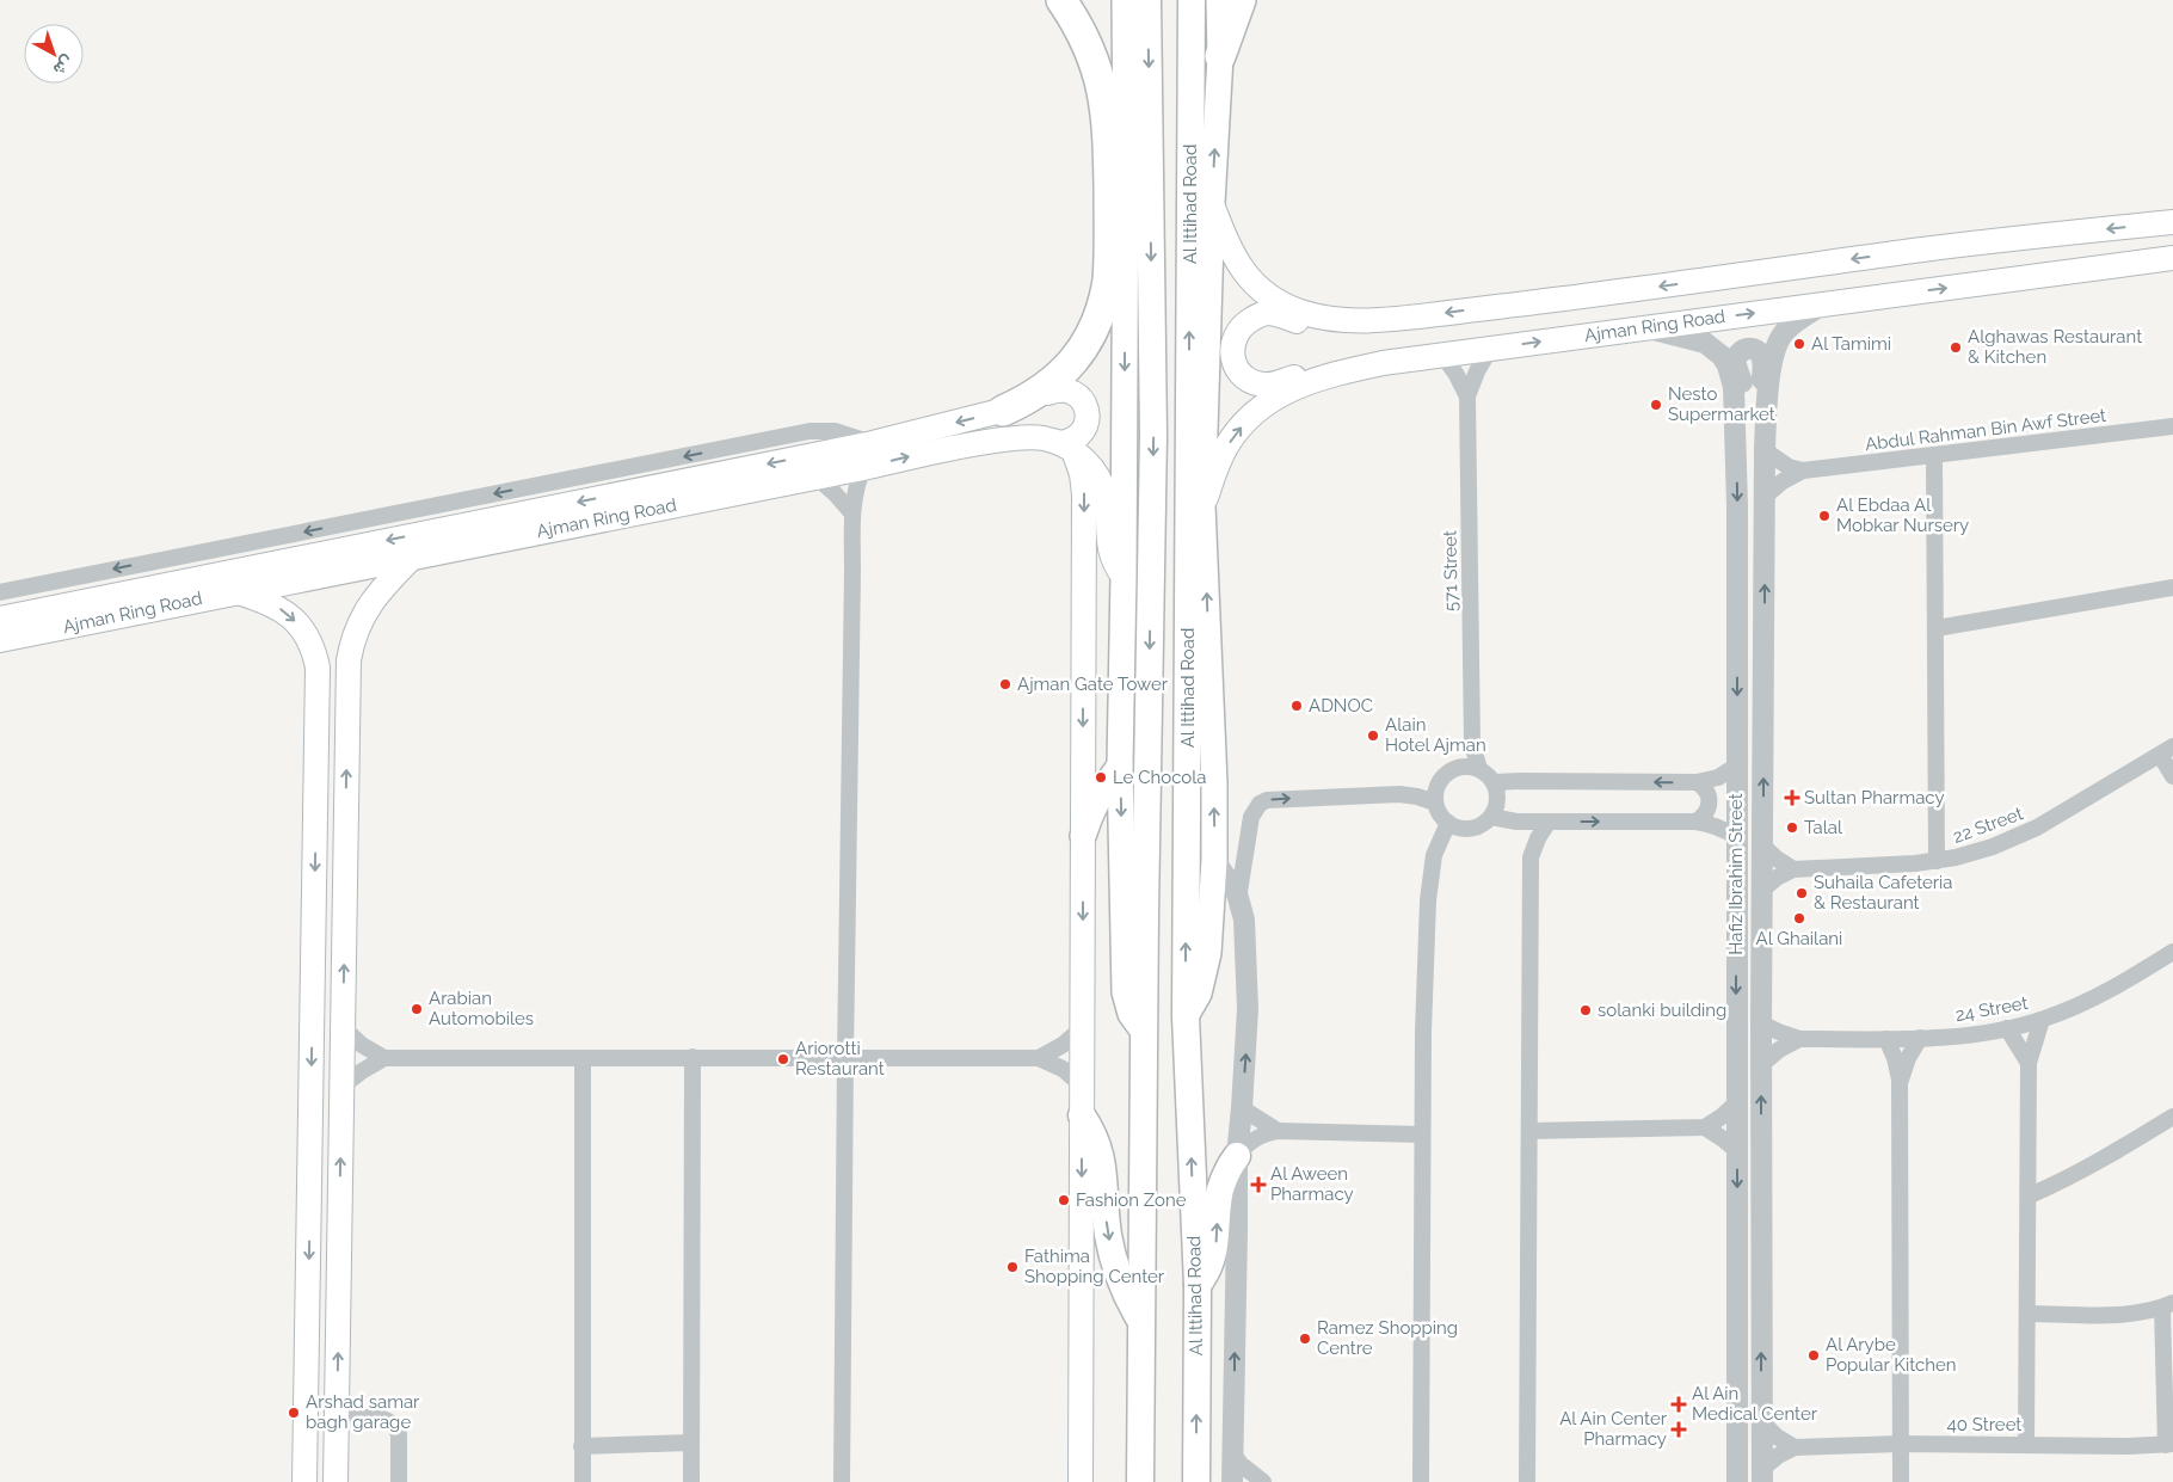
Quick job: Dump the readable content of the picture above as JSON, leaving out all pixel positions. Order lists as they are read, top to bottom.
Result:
{
  "streets": {
    "highway": ["Al Ittihad Road"],
    "main road": ["Ajman Ring Road"],
    "street": [
      "Abdul Rahman Bin Awf Street",
      "571 Street",
      "22 Street",
      "Hafiz Ibrahim Street",
      "24 Street",
      "40 Street"
    ]
  },
  "crossings": [
    ["Ajman Ring Road", "571 Street"],
    ["Ajman Ring Road", "Hafiz Ibrahim Street"],
    ["Abdul Rahman Bin Awf Street", "Hafiz Ibrahim Street"],
    ["22 Street", "Hafiz Ibrahim Street"],
    ["Hafiz Ibrahim Street", "24 Street"],
    ["Hafiz Ibrahim Street", "40 Street"]
  ],
  "places": {
    "other": [
      "Al Tamimi",
      "Alghawas Restaurant & Kitchen",
      "Nesto Supermarket",
      "Al Ebdaa Al Mobkar Nursery",
      "Ajman Gate Tower",
      "ADNOC",
      "Alain Hotel Ajman",
      "Le Chocola",
      "Talal",
      "Suhaila Cafeteria & Restaurant",
      "Al Ghailani",
      "Arabian Automobiles",
      "solanki building",
      "Ariorotti Restaurant",
      "Fashion Zone",
      "Fathima Shopping Center",
      "Ramez Shopping Centre",
      "Al Arybe Popular Kitchen",
      "Arshad samar bagh garage"
    ],
    "health": [
      "Sultan Pharmacy",
      "Al Aween Pharmacy",
      "Al Ain Medical Center",
      "Al Ain Center Pharmacy"
    ]
  },
  "north": "bottom right"
}
